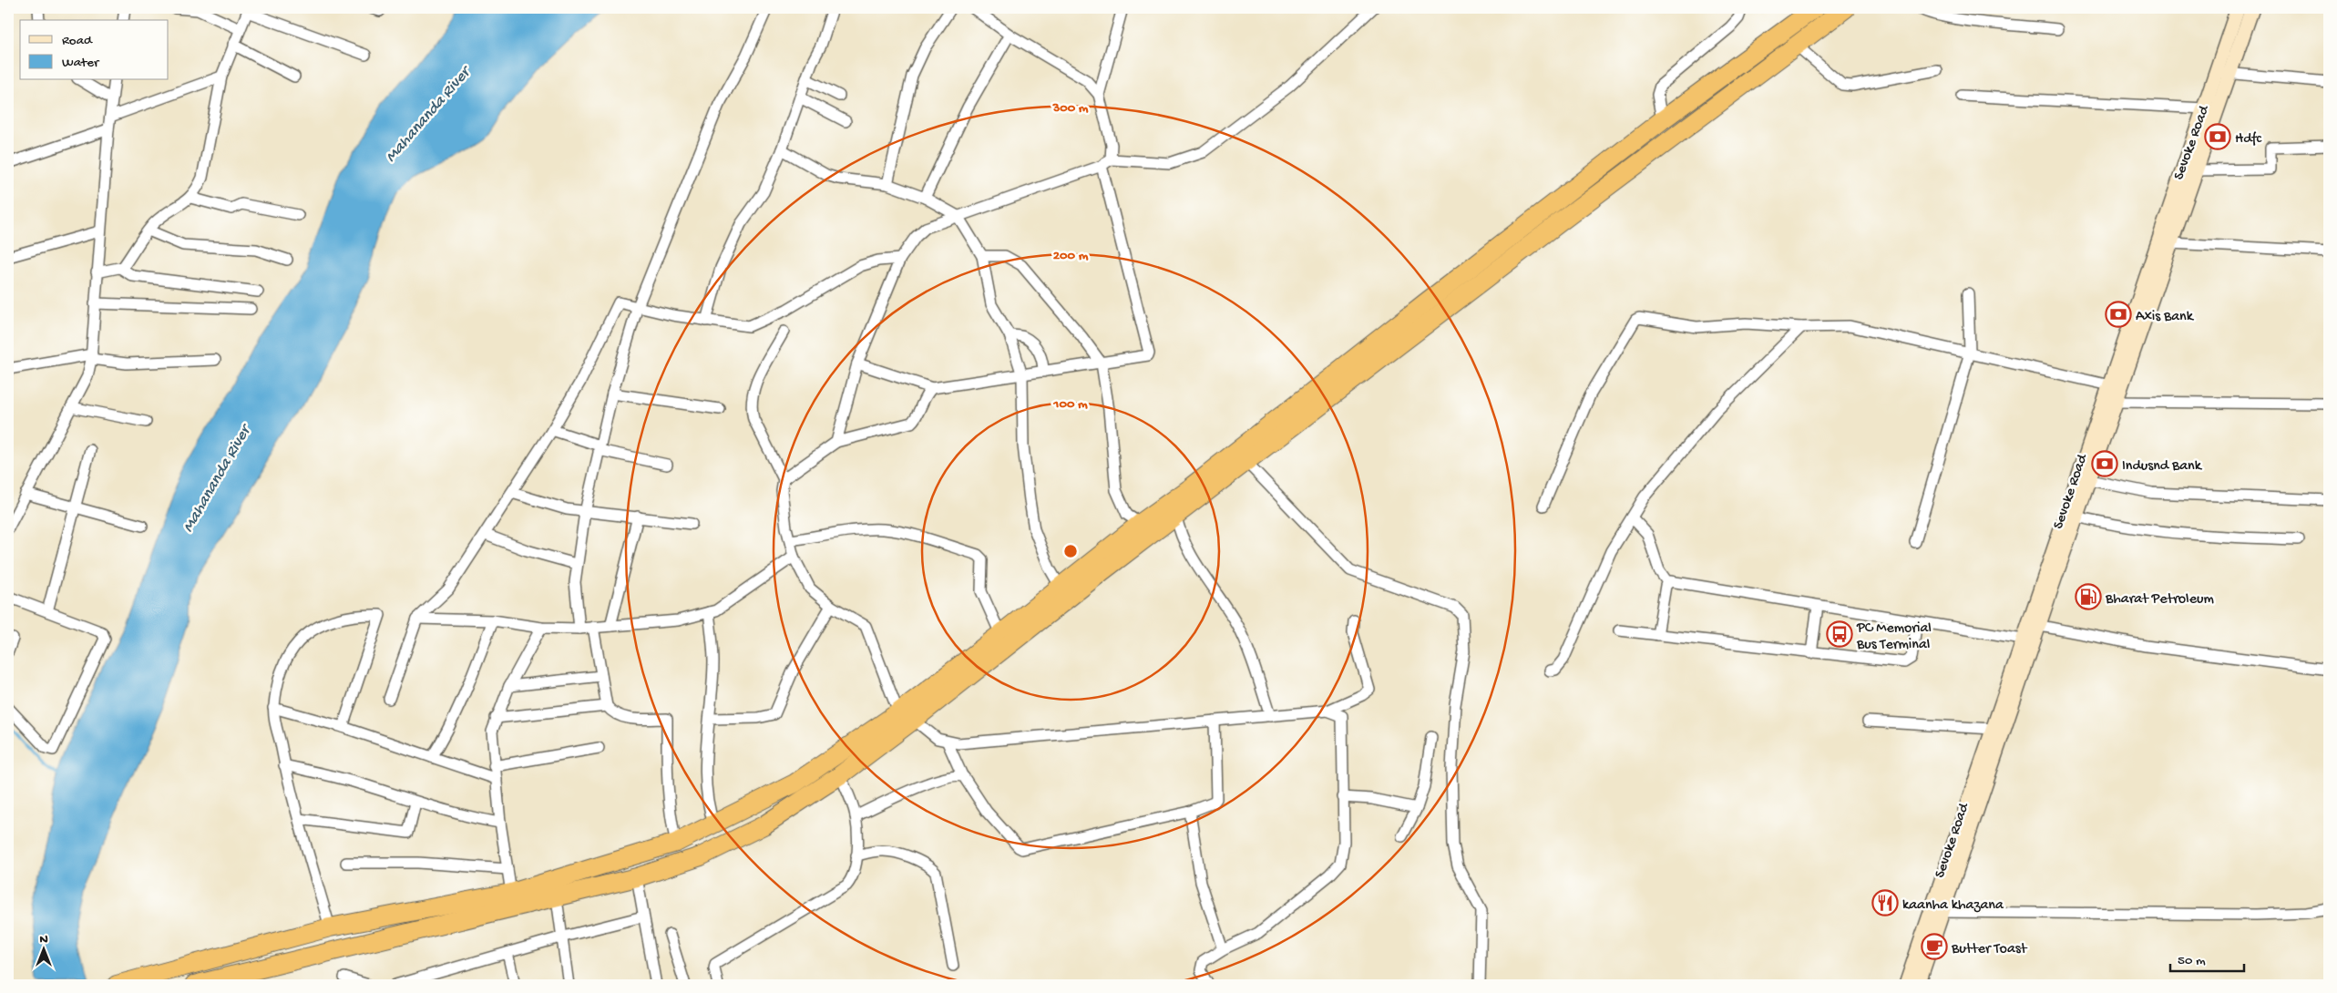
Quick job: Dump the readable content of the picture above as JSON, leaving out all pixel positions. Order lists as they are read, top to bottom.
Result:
{
  "streets": {
    "main road": ["Sevoke Road"]
  },
  "water": ["Mahananda River"],
  "places": {
    "bank": ["Hdfc", "Axis Bank", "Indusnd Bank"],
    "fuel station": ["Bharat Petroleum"],
    "bus stop": ["PC Memorial Bus Terminal"],
    "restaurant": ["kaanha khazana"],
    "cafe": ["Butter Toast"]
  },
  "legend": ["Road", "Water"],
  "scale_bar": "50 m",
  "north": "top",
  "rings": ["300 m", "200 m", "100 m"]
}
